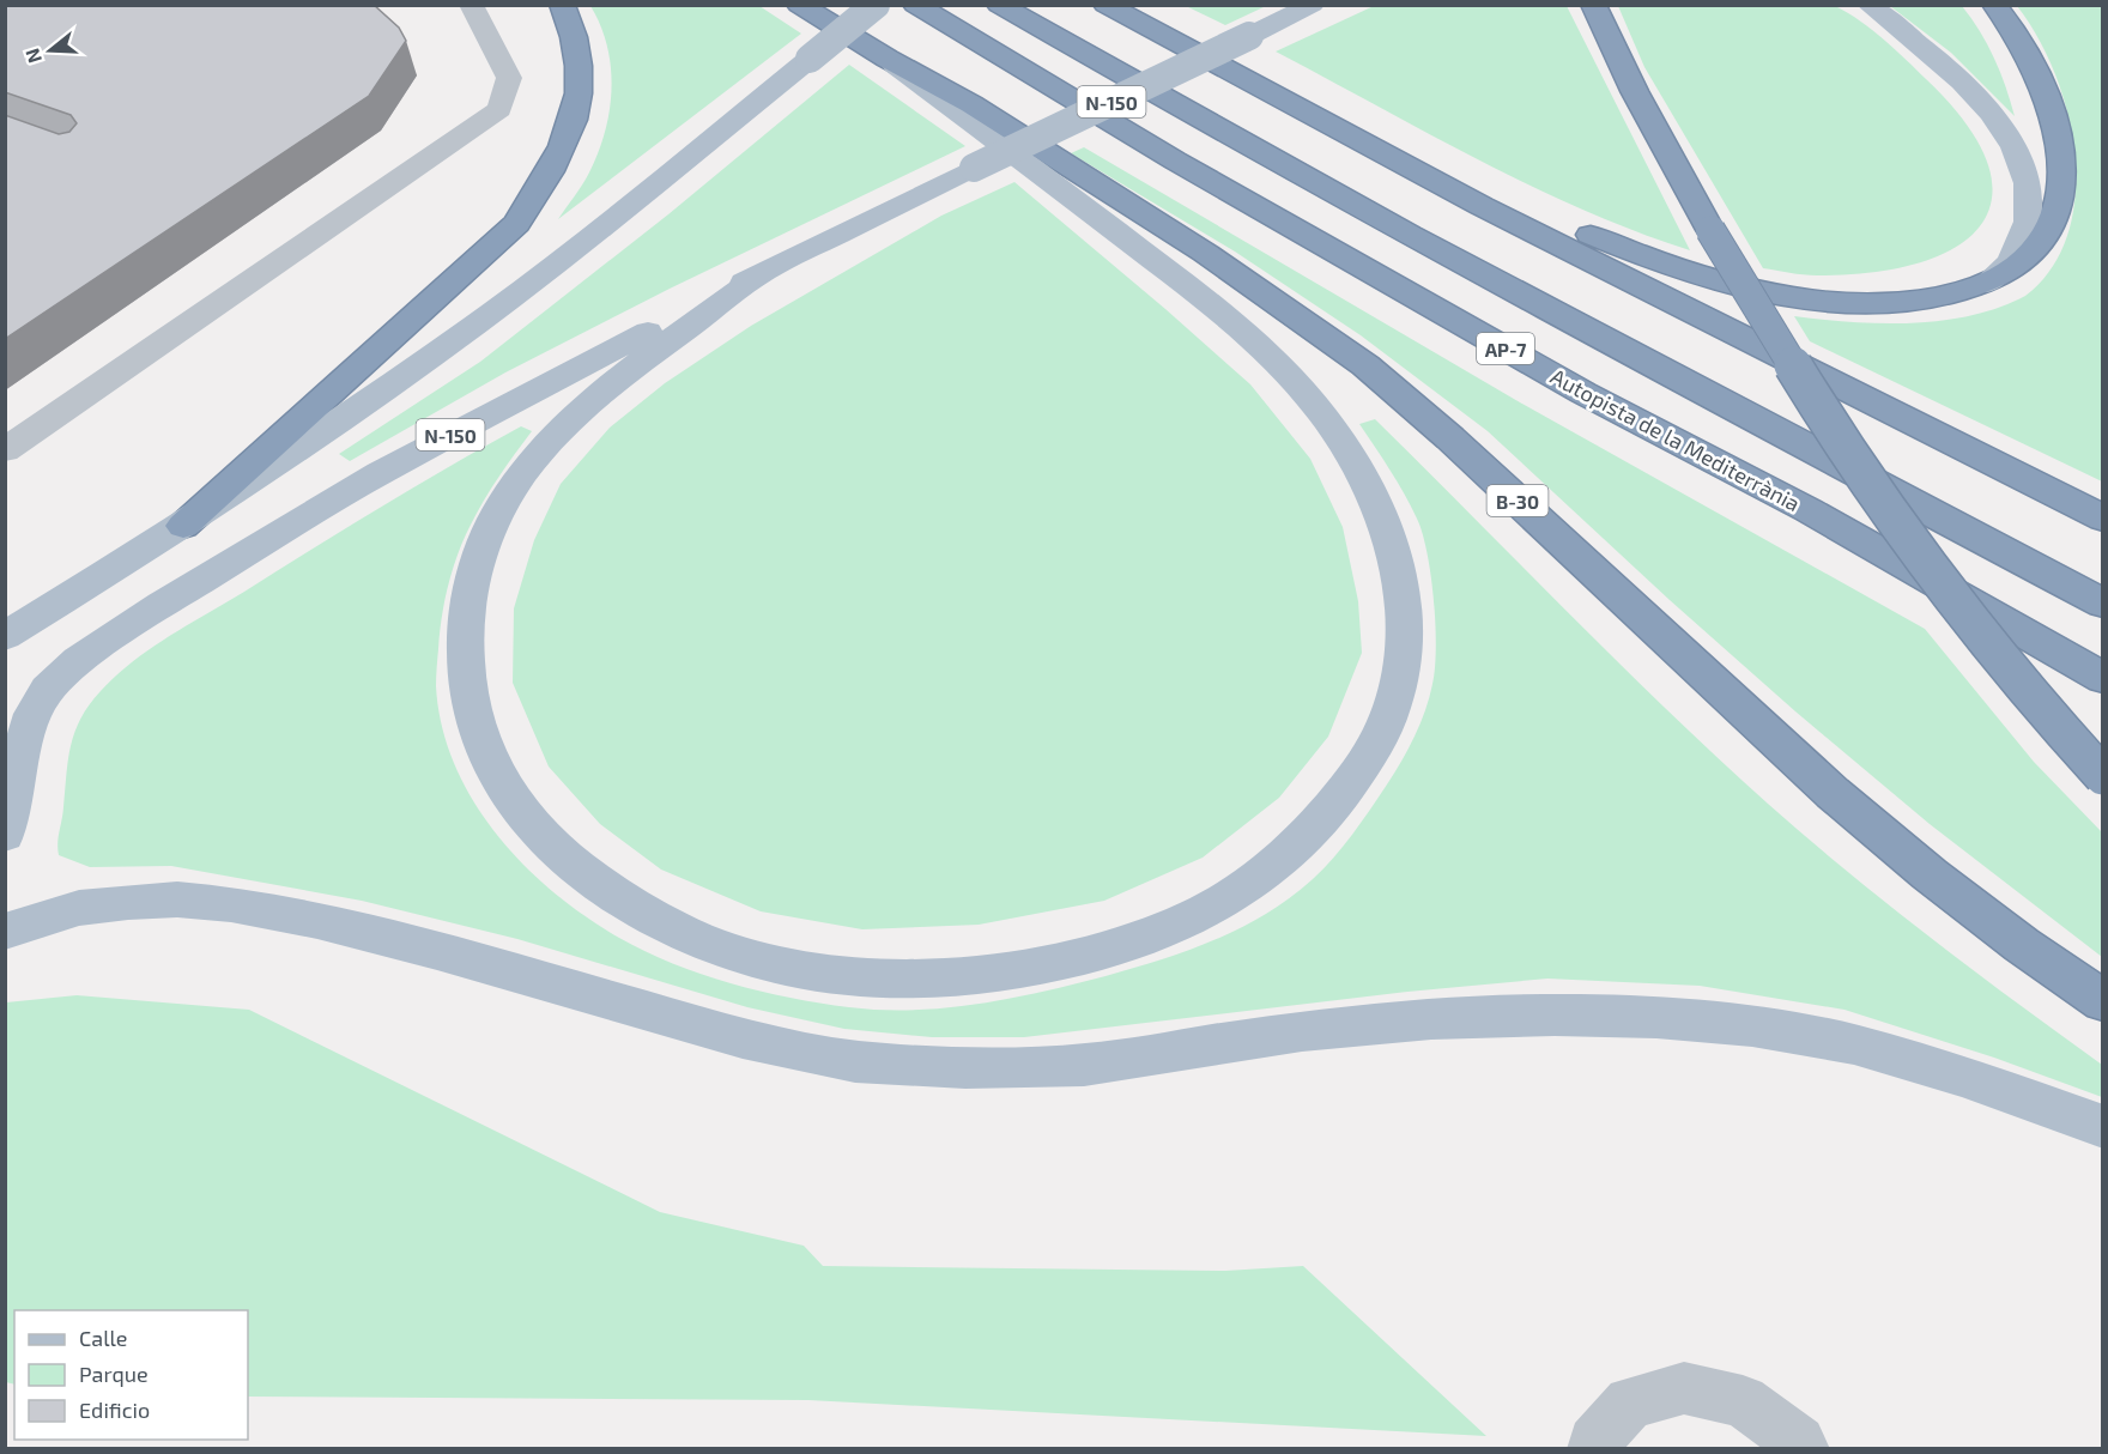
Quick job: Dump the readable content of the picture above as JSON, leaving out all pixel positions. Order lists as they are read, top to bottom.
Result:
{
  "streets": {
    "highway": ["AP-7", "Autopista de la Mediterrània", "B-30"],
    "main road": ["N-150"]
  },
  "legend": ["Calle", "Parque", "Edificio"],
  "north": "left"
}
